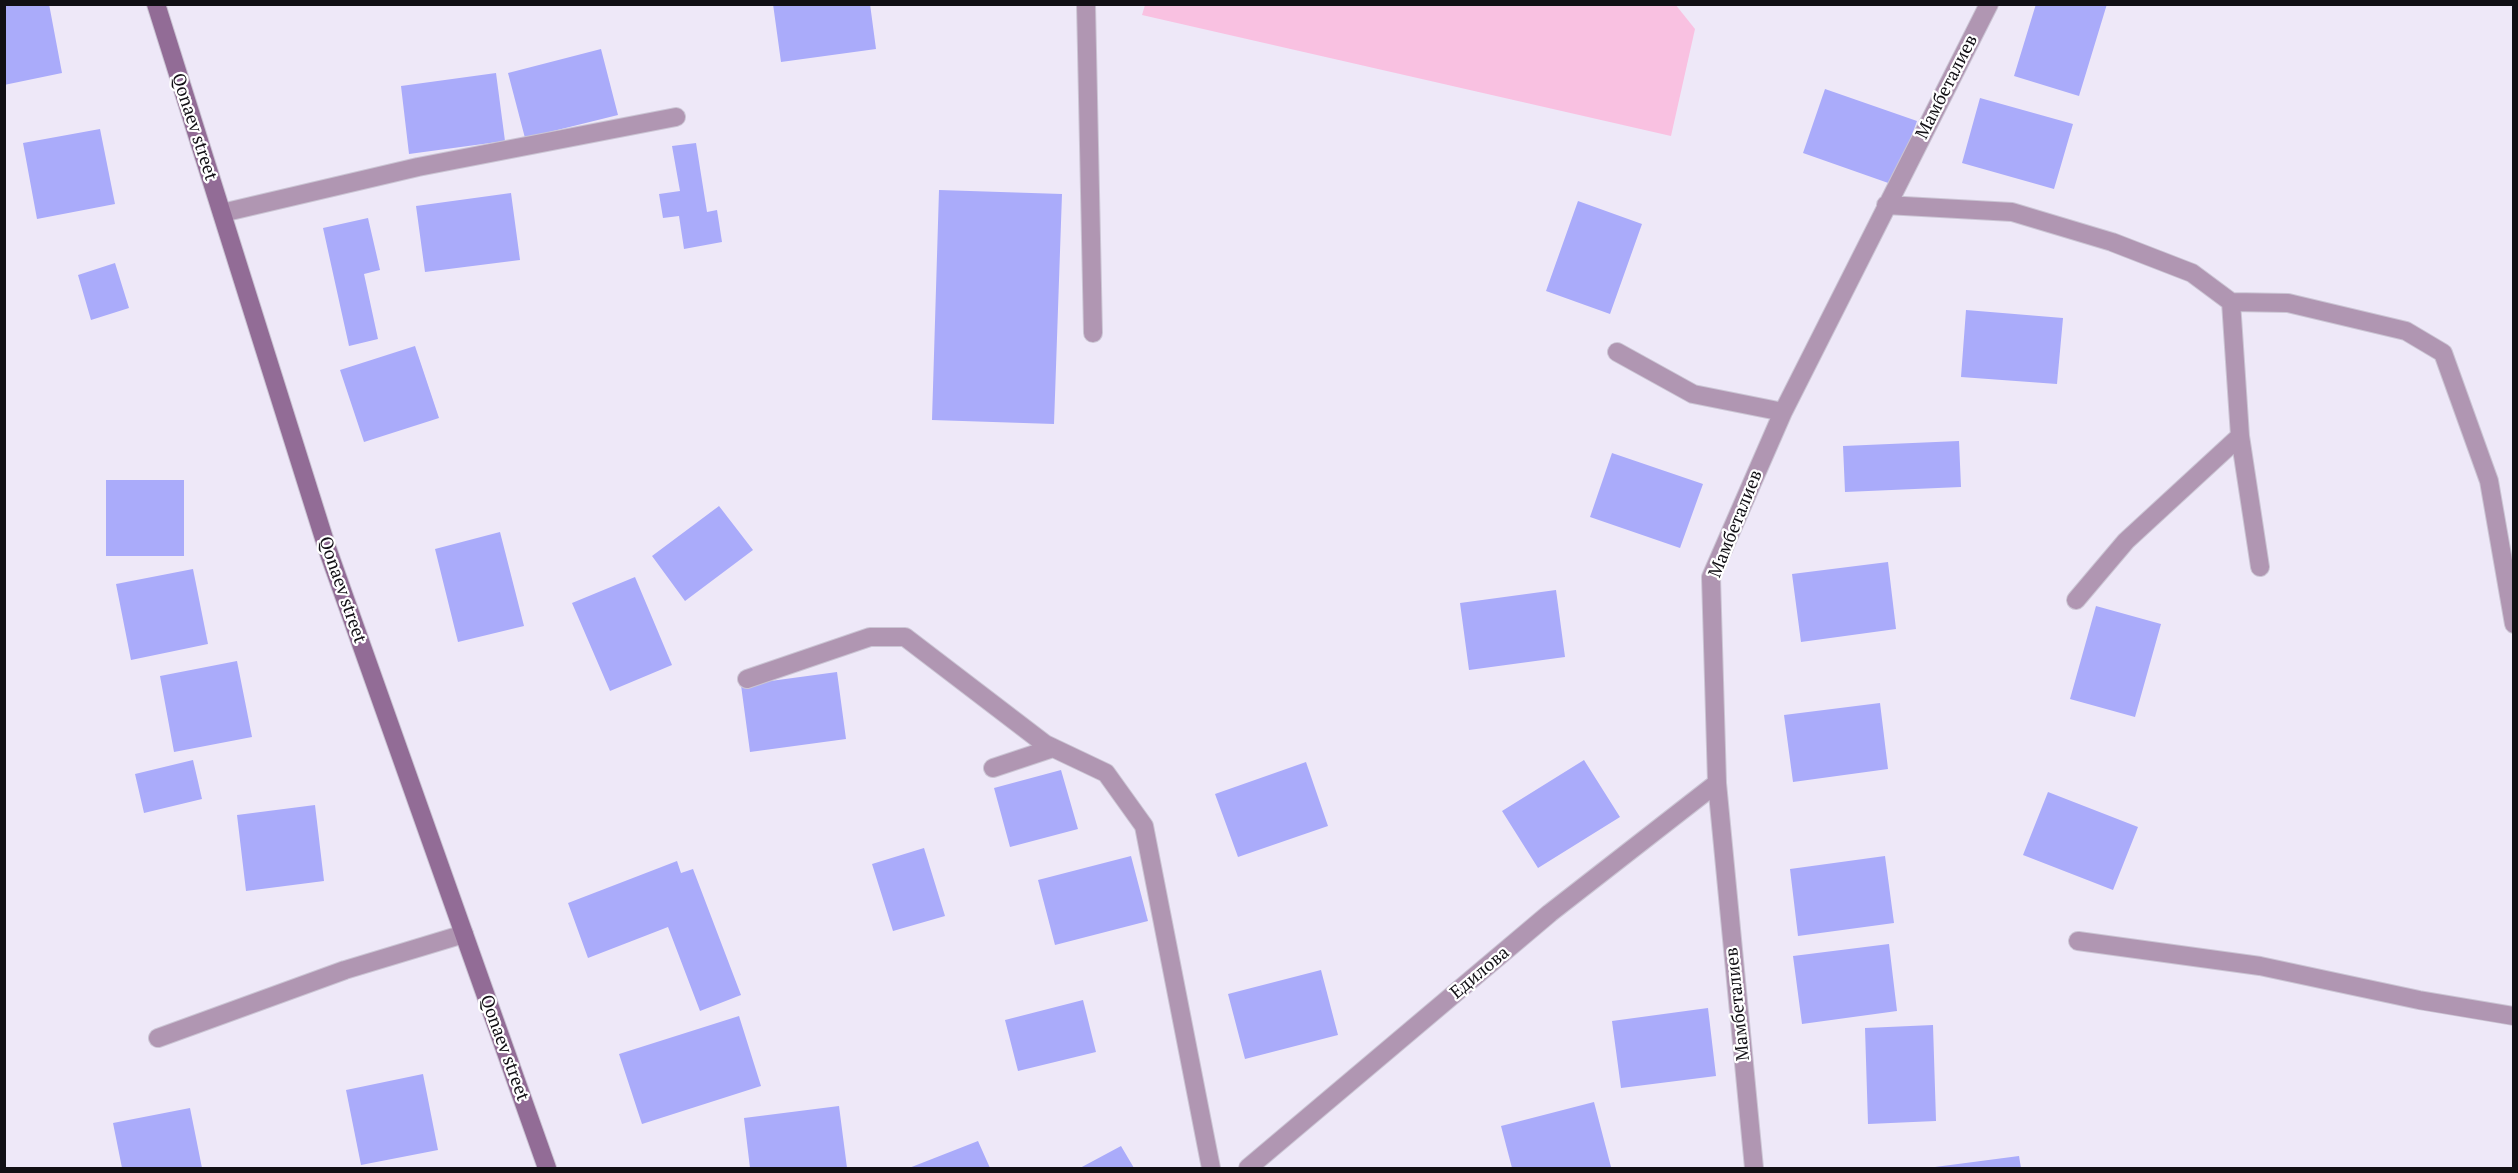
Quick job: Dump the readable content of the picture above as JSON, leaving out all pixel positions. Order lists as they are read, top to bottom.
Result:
{
  "streets": {
    "main road": ["Qonaev street"],
    "street": ["Мамбеталиев", "Едилова"]
  },
  "crossings": [
    ["Мамбеталиев", "Едилова"]
  ]
}
